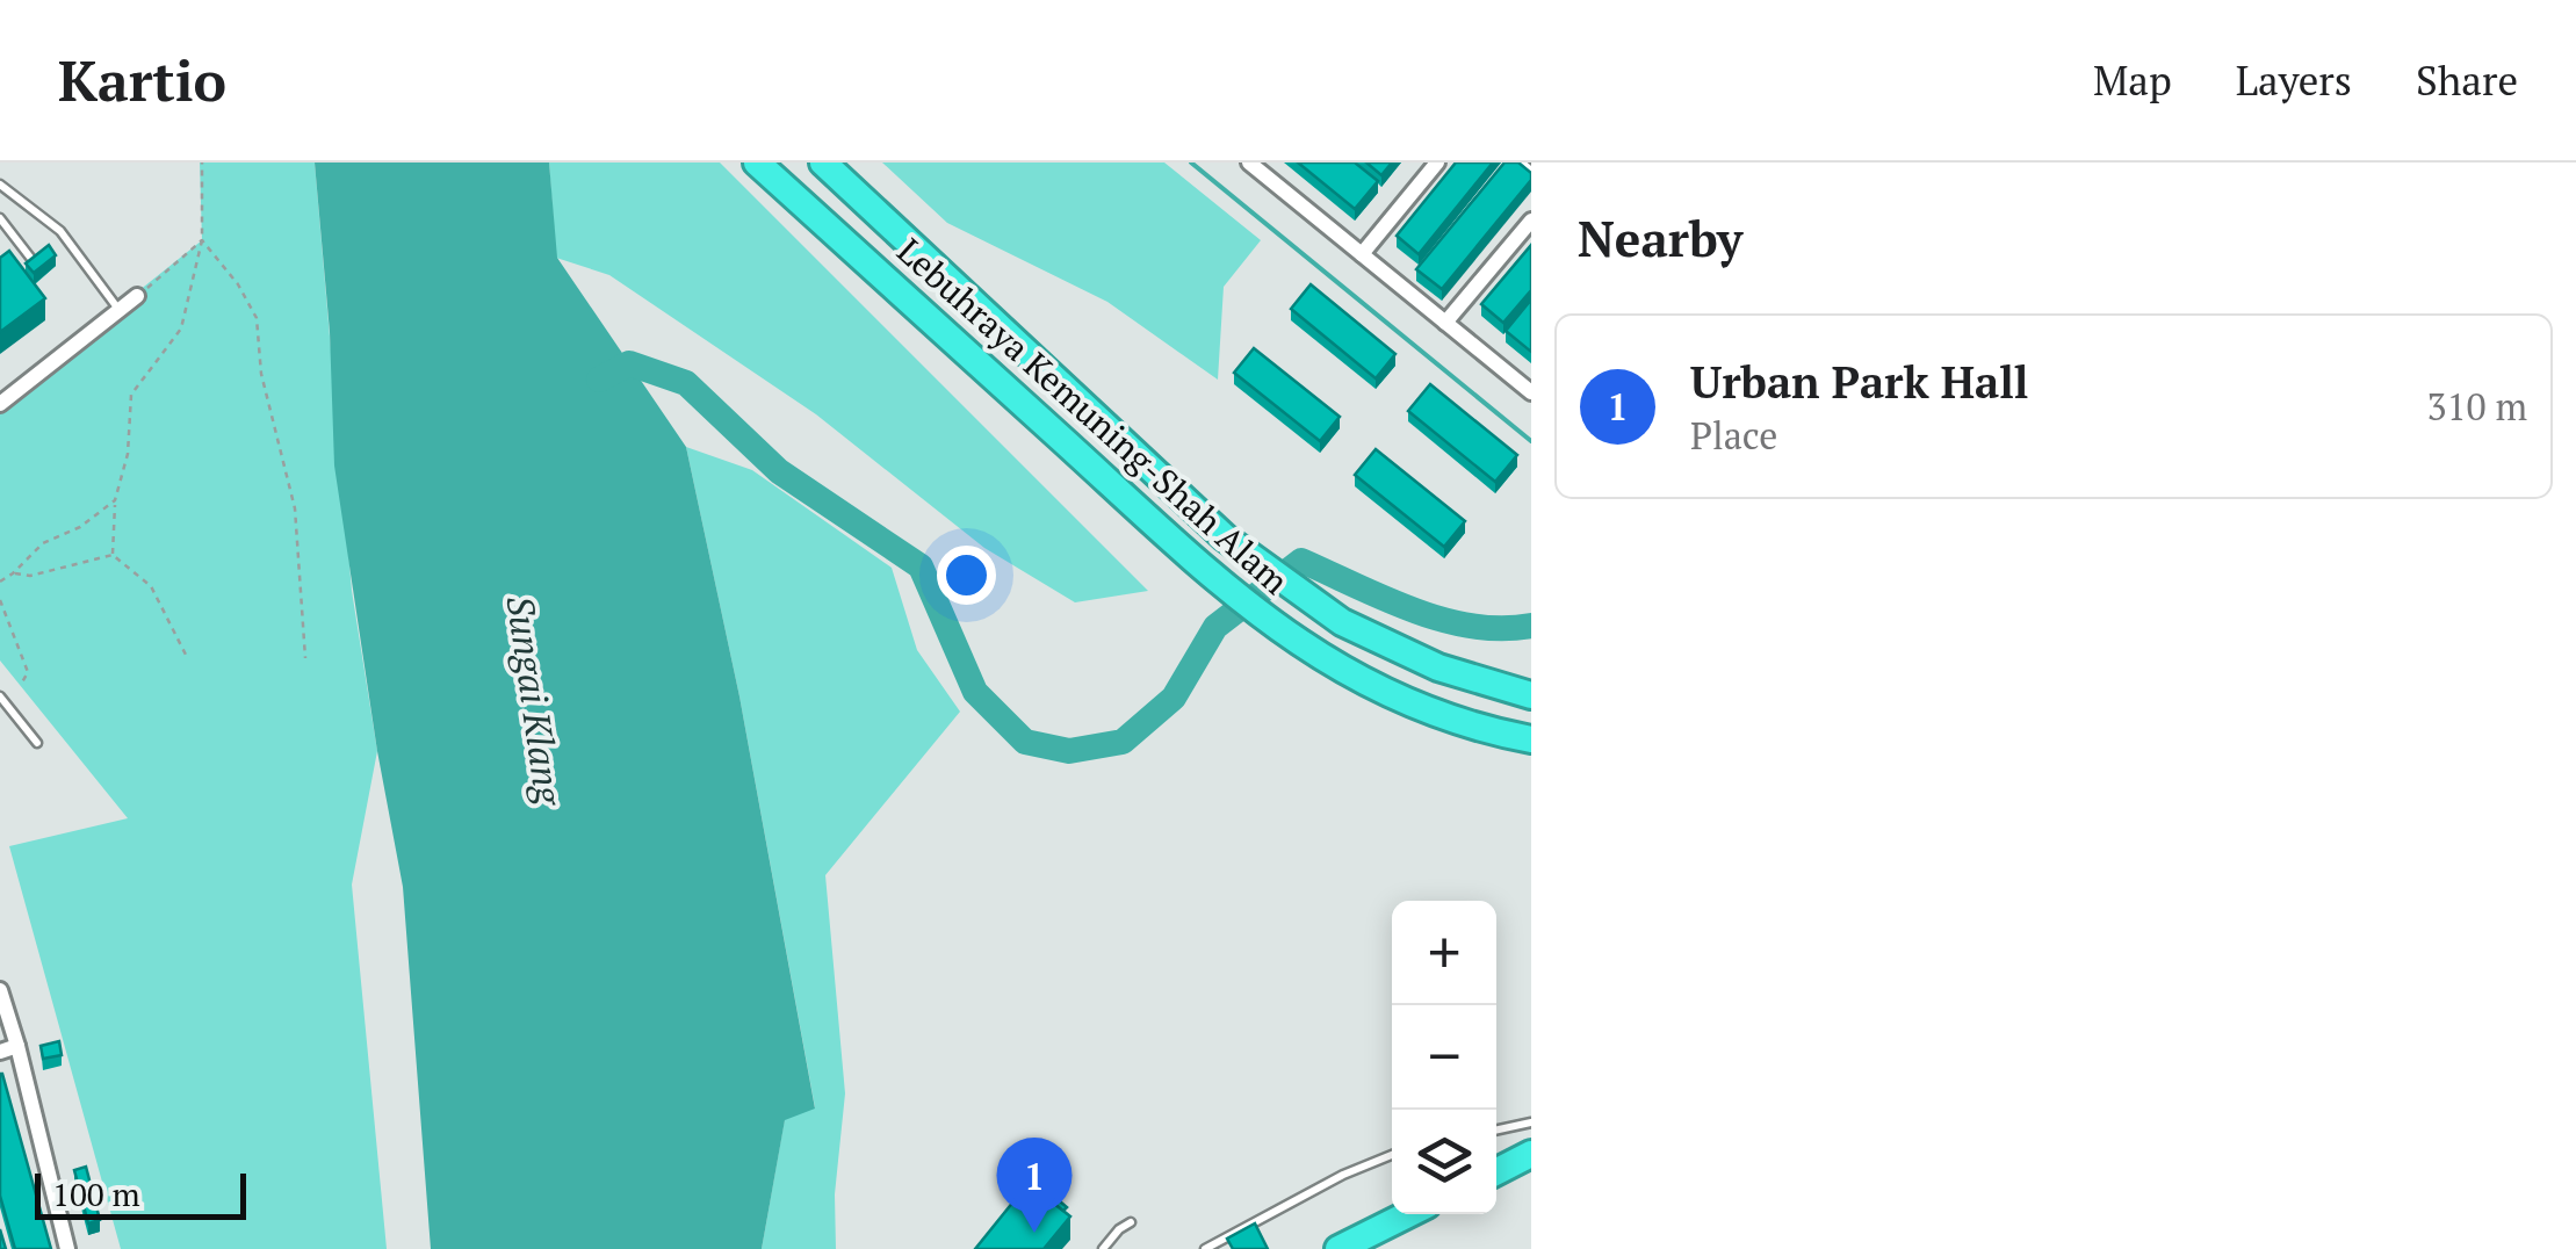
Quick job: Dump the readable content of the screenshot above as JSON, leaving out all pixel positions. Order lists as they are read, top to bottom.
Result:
{
  "streets": {
    "highway": ["Lebuhraya Kemuning-Shah Alam"]
  },
  "water": ["Sungai Klang"],
  "scale_bar": "100 m",
  "page": {
    "header": "Kartio",
    "nav": ["Map", "Layers", "Share"],
    "heading": "Nearby",
    "list": [
      {
        "mark": "1",
        "name": "Urban Park Hall",
        "note": "Place",
        "value": "310 m"
      }
    ],
    "map_buttons": ["+", "−"],
    "pins": "1",
    "scale": "100 m"
  }
}
